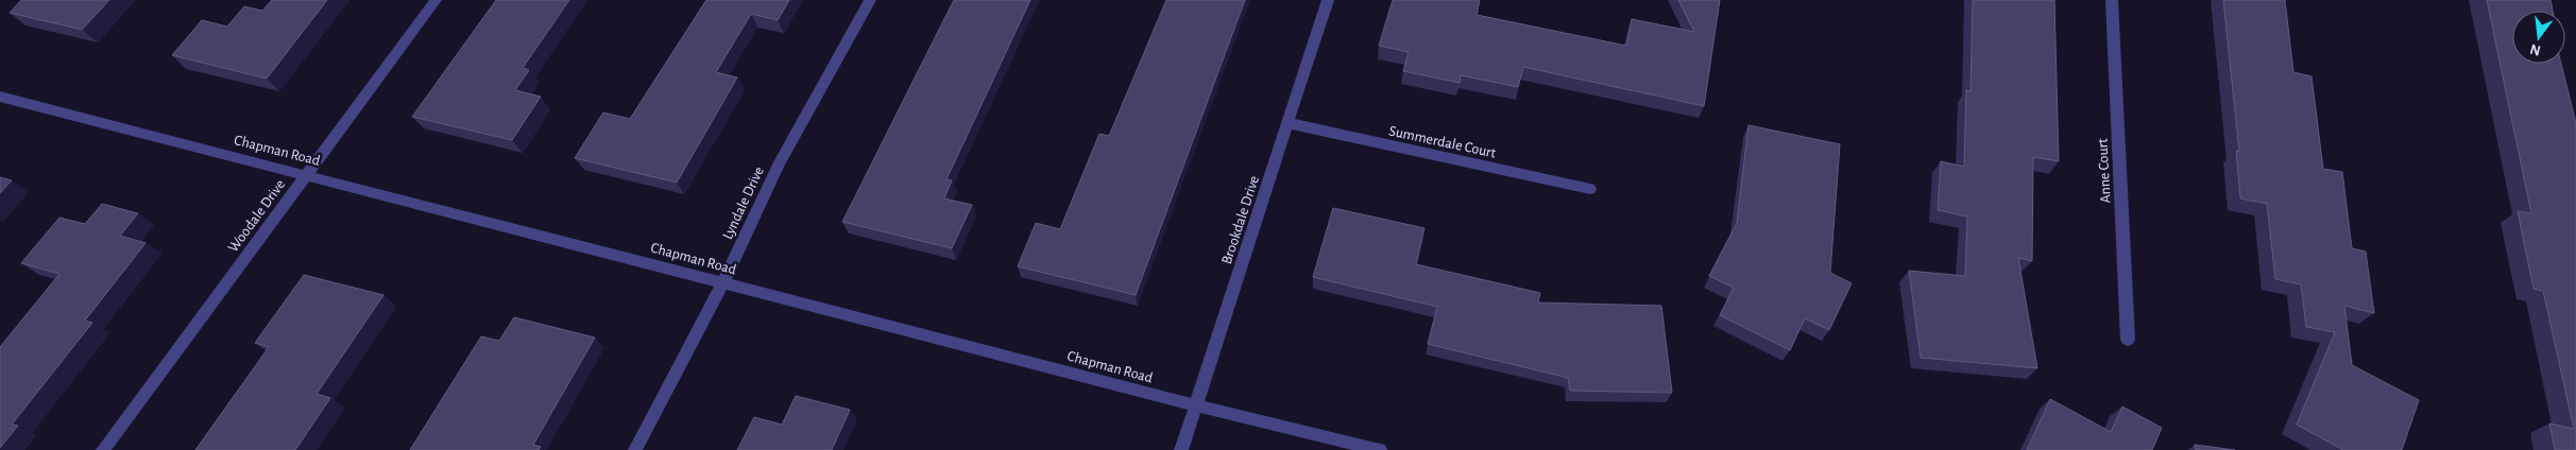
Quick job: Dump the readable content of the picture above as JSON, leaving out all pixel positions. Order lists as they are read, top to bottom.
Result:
{
  "streets": {
    "street": [
      "Summerdale Court",
      "Chapman Road",
      "Anne Court",
      "Lyndale Drive",
      "Woodale Drive",
      "Brookdale Drive"
    ]
  },
  "crossings": [
    ["Summerdale Court", "Brookdale Drive"],
    ["Chapman Road", "Lyndale Drive"],
    ["Chapman Road", "Woodale Drive"],
    ["Chapman Road", "Brookdale Drive"]
  ],
  "north": "bottom"
}
